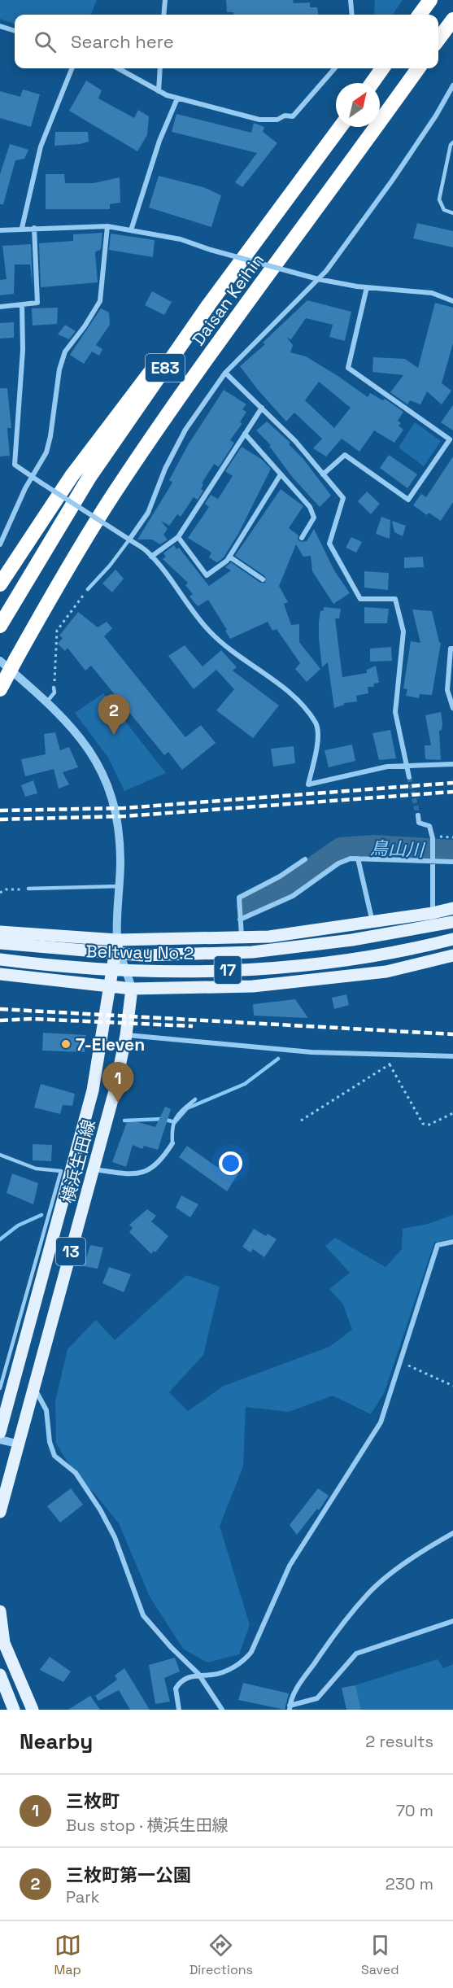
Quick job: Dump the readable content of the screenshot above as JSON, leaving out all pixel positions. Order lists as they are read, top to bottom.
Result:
{
  "streets": {
    "highway": ["Daisan Keihin", "E83"],
    "main road": [
      "Beltway No.2",
      "17",
      "横浜生田線",
      "13"
    ]
  },
  "crossings": [
    ["横浜生田線", "13"]
  ],
  "water": ["鳥山川"],
  "places": ["7-Eleven"],
  "north": "top right",
  "page": {
    "search": "Search here",
    "pins": ["2", "1"],
    "heading": ["Nearby", "2 results"],
    "list": [
      {
        "mark": "1",
        "name": "三枚町",
        "note": "Bus stop · 横浜生田線",
        "value": "70 m"
      },
      {
        "mark": "2",
        "name": "三枚町第一公園",
        "note": "Park",
        "value": "230 m"
      }
    ],
    "nav": ["Map", "Directions", "Saved"]
  }
}
